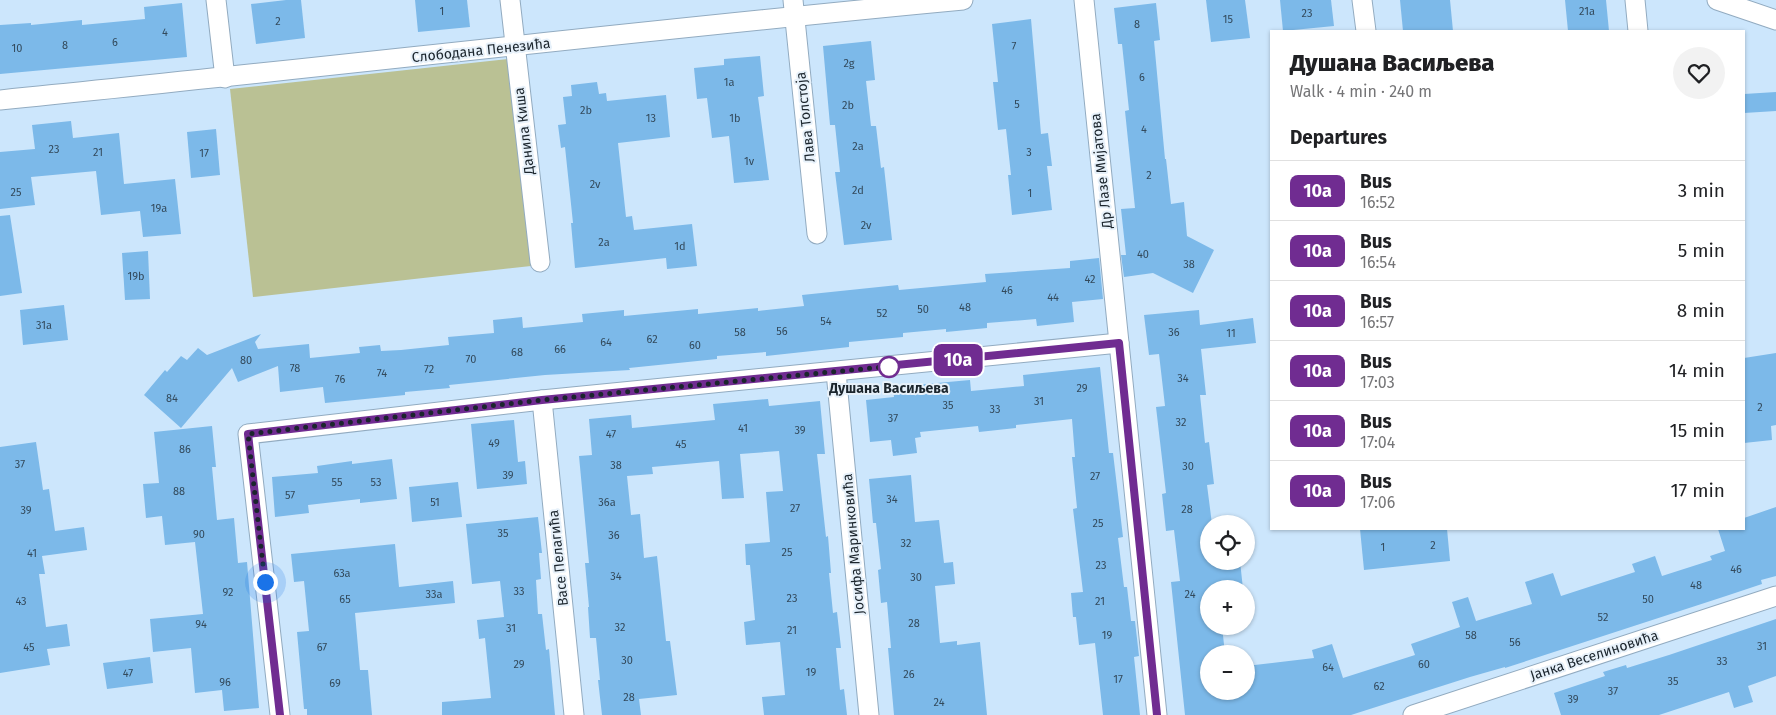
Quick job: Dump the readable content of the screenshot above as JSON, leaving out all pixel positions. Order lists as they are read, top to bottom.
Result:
{
  "streets": {
    "street": [
      "Слободана Пенезића",
      "Лава Толстоја",
      "Данила Киша",
      "Др Лазе Мијатова",
      "Јосифа Маринковића",
      "Васе Пелагића",
      "Јанка Веселиновића"
    ]
  },
  "crossings": [
    ["Слободана Пенезића", "Лава Толстоја"],
    ["Слободана Пенезића", "Данила Киша"]
  ],
  "places": ["Душана Васиљева"],
  "lines": ["bus line 10а"],
  "house_numbers": [
    "1",
    "21a",
    "23",
    "15",
    "2",
    "8",
    "4",
    "6",
    "8",
    "7",
    "10",
    "2g",
    "6",
    "1a",
    "5",
    "2b",
    "2b",
    "13",
    "1b",
    "4",
    "2a",
    "23",
    "21",
    "3",
    "17",
    "1v",
    "2",
    "2v",
    "2d",
    "25",
    "1",
    "19a",
    "2v",
    "2a",
    "1d",
    "40",
    "38",
    "19b",
    "42",
    "46",
    "44",
    "48",
    "50",
    "52",
    "54",
    "31a",
    "56",
    "58",
    "36",
    "11",
    "62",
    "64",
    "60",
    "66",
    "68",
    "70",
    "80",
    "78",
    "72",
    "74",
    "34",
    "76",
    "29",
    "84",
    "31",
    "35",
    "2",
    "33",
    "37",
    "32",
    "41",
    "39",
    "47",
    "49",
    "45",
    "86",
    "37",
    "38",
    "30",
    "39",
    "27",
    "55",
    "53",
    "88",
    "57",
    "34",
    "51",
    "36a",
    "27",
    "28",
    "39",
    "25",
    "35",
    "90",
    "36",
    "32",
    "2",
    "1",
    "25",
    "41",
    "23",
    "46",
    "63a",
    "34",
    "30",
    "48",
    "33",
    "92",
    "33a",
    "24",
    "23",
    "65",
    "50",
    "43",
    "21",
    "52",
    "28",
    "94",
    "32",
    "31",
    "21",
    "19",
    "58",
    "56",
    "31",
    "45",
    "67",
    "30",
    "33",
    "29",
    "60",
    "64",
    "19",
    "47",
    "26",
    "17",
    "35",
    "96",
    "69",
    "62",
    "37",
    "28",
    "39",
    "24"
  ],
  "page": {
    "on_map": "10а",
    "heading": [
      ["Душана Васиљева", "Walk · 4 min · 240 m"],
      "Departures"
    ],
    "list": [
      {
        "mark": "10а",
        "name": "Bus",
        "note": "16:52",
        "value": "3 min"
      },
      {
        "mark": "10а",
        "name": "Bus",
        "note": "16:54",
        "value": "5 min"
      },
      {
        "mark": "10а",
        "name": "Bus",
        "note": "16:57",
        "value": "8 min"
      },
      {
        "mark": "10а",
        "name": "Bus",
        "note": "17:03",
        "value": "14 min"
      },
      {
        "mark": "10а",
        "name": "Bus",
        "note": "17:04",
        "value": "15 min"
      },
      {
        "mark": "10а",
        "name": "Bus",
        "note": "17:06",
        "value": "17 min"
      }
    ],
    "map_buttons": ["+", "−"]
  }
}
